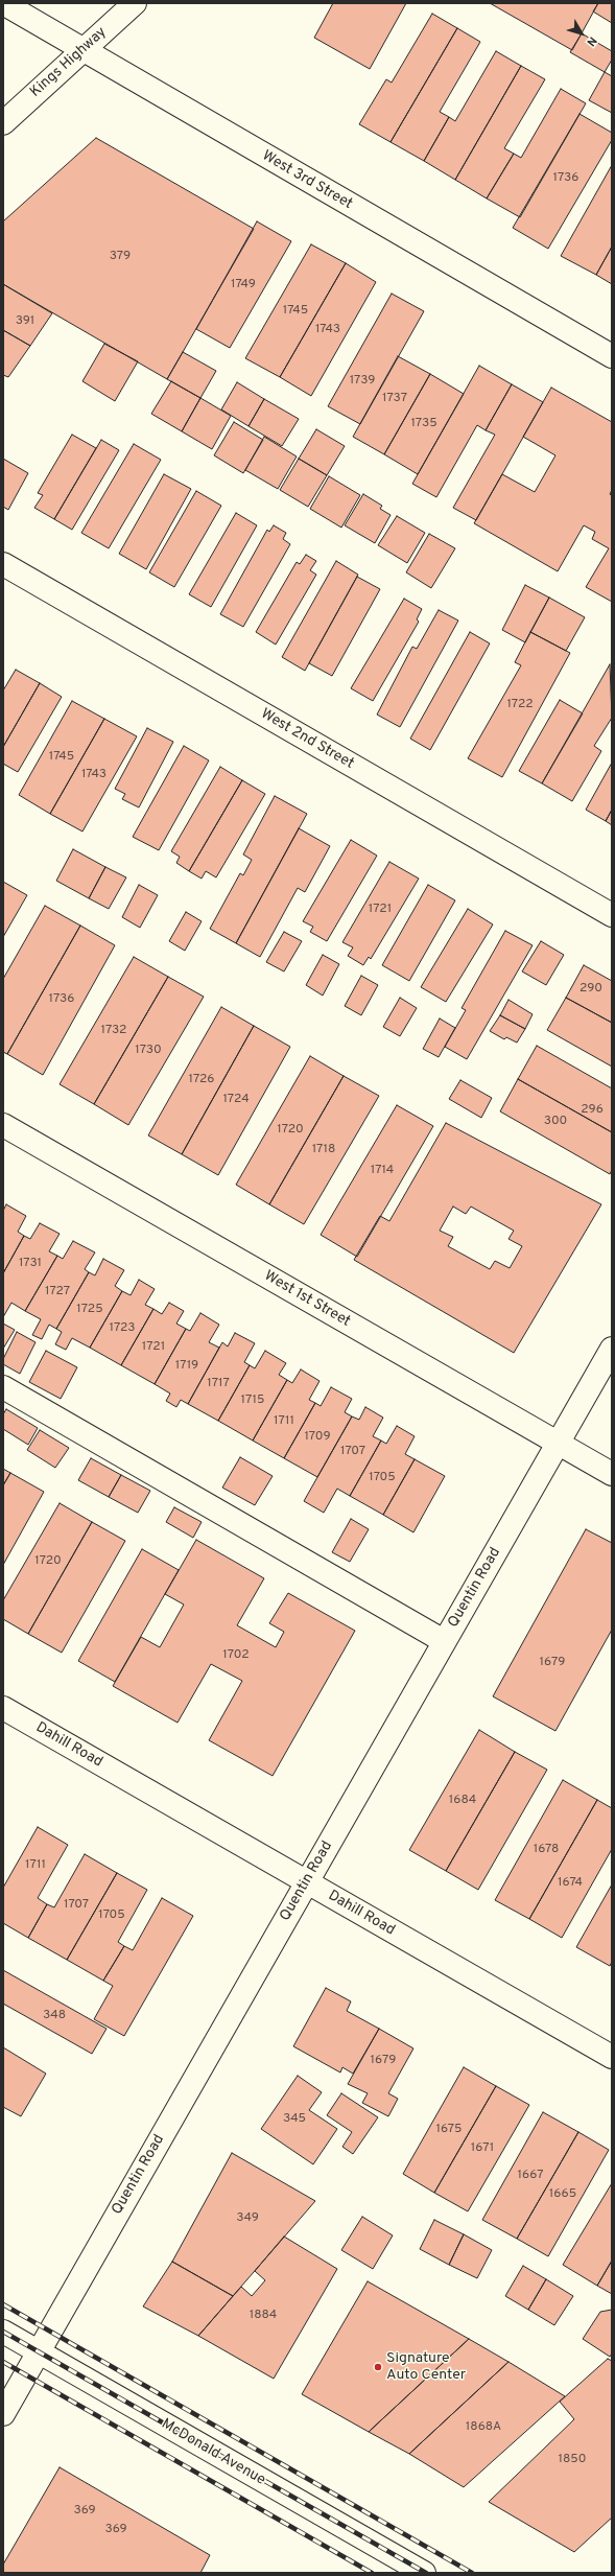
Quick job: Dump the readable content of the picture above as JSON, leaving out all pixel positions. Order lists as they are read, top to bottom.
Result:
{
  "streets": {
    "street": [
      "Kings Highway",
      "West 3rd Street",
      "West 2nd Street",
      "West 1st Street",
      "Quentin Road",
      "Dahill Road",
      "McDonald Avenue"
    ]
  },
  "crossings": [
    ["Kings Highway", "West 3rd Street"],
    ["West 1st Street", "Quentin Road"],
    ["Quentin Road", "Dahill Road"],
    ["Quentin Road", "McDonald Avenue"]
  ],
  "places": ["Signature Auto Center"],
  "house_numbers": [
    "1736",
    "379",
    "1749",
    "1745",
    "391",
    "1743",
    "1739",
    "1737",
    "1735",
    "1722",
    "1745",
    "1743",
    "1721",
    "290",
    "1736",
    "1732",
    "1730",
    "1726",
    "1724",
    "296",
    "300",
    "1720",
    "1718",
    "1714",
    "1731",
    "1727",
    "1725",
    "1723",
    "1721",
    "1719",
    "1717",
    "1715",
    "1711",
    "1709",
    "1707",
    "1705",
    "1720",
    "1702",
    "1679",
    "1684",
    "1678",
    "1711",
    "1674",
    "1707",
    "1705",
    "348",
    "1679",
    "345",
    "1675",
    "1671",
    "1667",
    "1665",
    "349",
    "1884",
    "1868A",
    "1850",
    "369",
    "369"
  ],
  "north": "bottom right"
}
